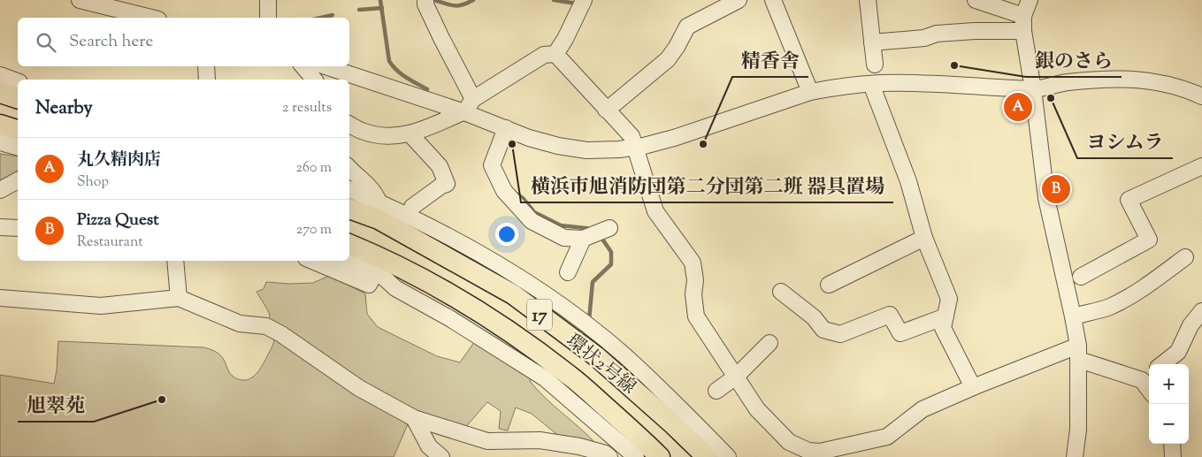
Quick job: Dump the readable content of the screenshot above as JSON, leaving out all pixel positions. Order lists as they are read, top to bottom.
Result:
{
  "streets": {
    "main road": ["17", "環状2号線"]
  },
  "places": [
    "銀のさら",
    "ヨシムラ",
    "横浜市旭消防団第二分団第二班 器具置場",
    "精香舎",
    "旭翠苑"
  ],
  "page": {
    "search": "Search here",
    "heading": ["Nearby", "2 results"],
    "pins": ["A", "B"],
    "list": [
      {
        "mark": "A",
        "name": "丸久精肉店",
        "note": "Shop",
        "value": "260 m"
      },
      {
        "mark": "B",
        "name": "Pizza Quest",
        "note": "Restaurant",
        "value": "270 m"
      }
    ],
    "map_buttons": ["+", "−"]
  }
}
